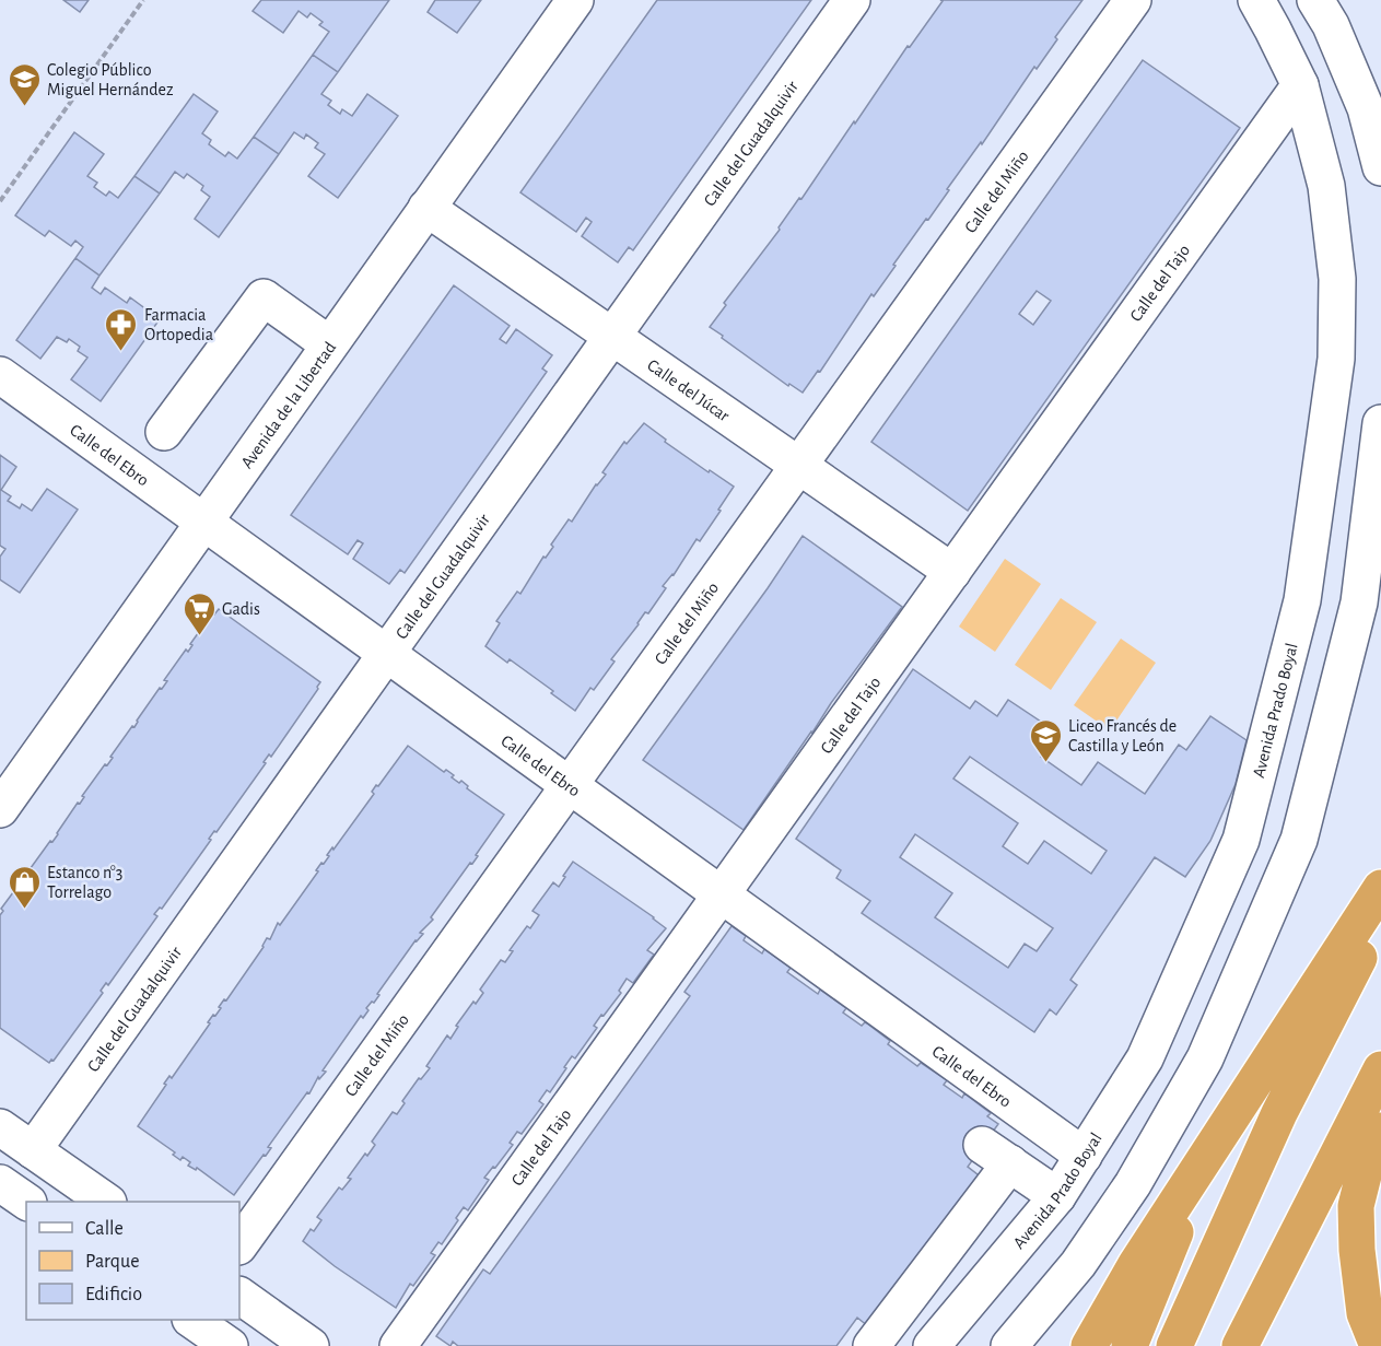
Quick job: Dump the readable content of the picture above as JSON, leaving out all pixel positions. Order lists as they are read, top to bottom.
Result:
{
  "streets": {
    "street": [
      "Calle del Guadalquivir",
      "Calle del Miño",
      "Calle del Tajo",
      "Calle del Júcar",
      "Avenida de la Libertad",
      "Calle del Ebro",
      "Avenida Prado Boyal"
    ]
  },
  "crossings": [
    ["Calle del Guadalquivir", "Calle del Júcar"],
    ["Calle del Guadalquivir", "Calle del Ebro"],
    ["Calle del Miño", "Calle del Júcar"],
    ["Calle del Miño", "Calle del Ebro"],
    ["Calle del Tajo", "Calle del Júcar"],
    ["Calle del Tajo", "Calle del Ebro"],
    ["Calle del Tajo", "Avenida Prado Boyal"],
    ["Calle del Júcar", "Avenida de la Libertad"],
    ["Avenida de la Libertad", "Calle del Ebro"],
    ["Calle del Ebro", "Avenida Prado Boyal"]
  ],
  "places": {
    "school or university": ["Colegio Público Miguel Hernández", "Liceo Francés de Castilla y León"],
    "pharmacy": ["Farmacia Ortopedia"],
    "supermarket": ["Gadis"],
    "shop": ["Estanco n°3 Torrelago"]
  },
  "legend": ["Calle", "Parque", "Edificio"]
}
